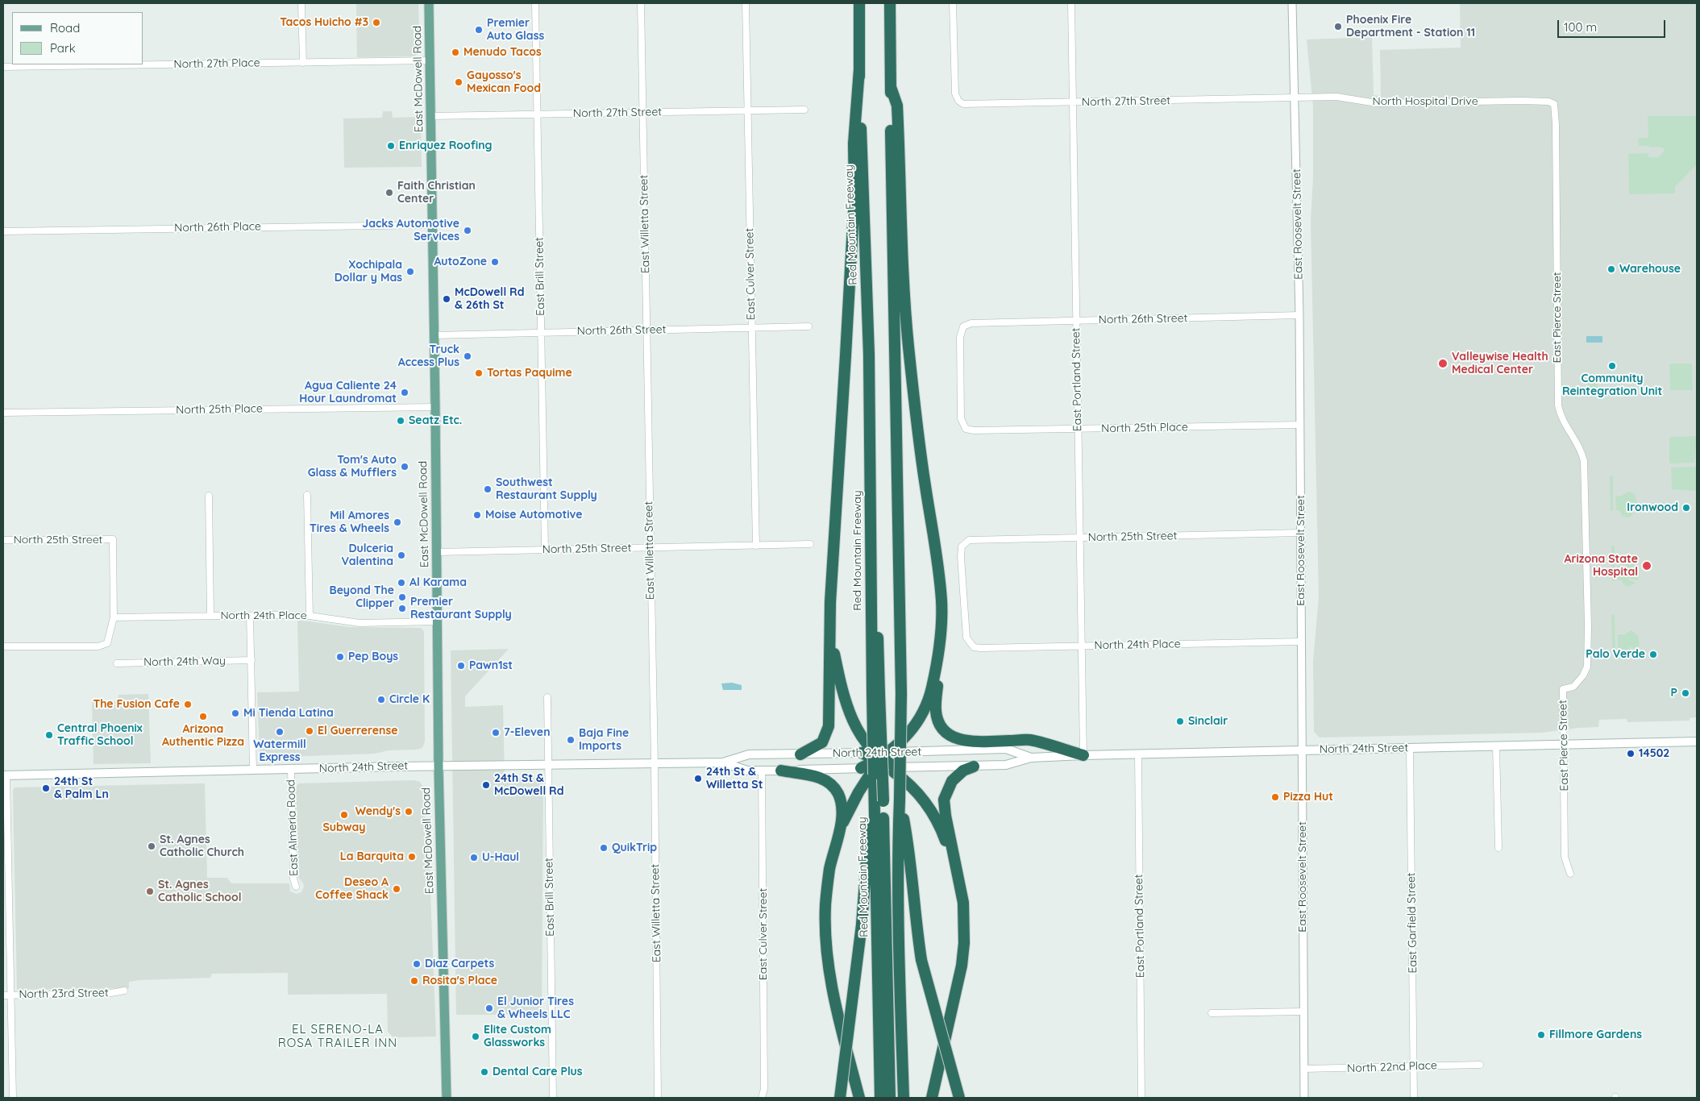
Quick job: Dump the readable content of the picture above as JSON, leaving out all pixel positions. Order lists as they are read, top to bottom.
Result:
{
  "streets": {
    "highway": ["Red Mountain Freeway"],
    "main road": ["East McDowell Road", "North 24th Street"],
    "street": [
      "North 27th Place",
      "North 27th Street",
      "North Hospital Drive",
      "East Willetta Street",
      "East Roosevelt Street",
      "North 26th Place",
      "East Culver Street",
      "East Brill Street",
      "East Pierce Street",
      "North 26th Street",
      "East Portland Street",
      "North 25th Place",
      "North 25th Street",
      "North 24th Place",
      "North 24th Way",
      "East Almeria Road",
      "East Garfield Street",
      "North 23rd Street",
      "North 22nd Place"
    ]
  },
  "crossings": [
    ["North 27th Place", "East McDowell Road"],
    ["East McDowell Road", "North 27th Street"],
    ["East McDowell Road", "North 26th Place"],
    ["East McDowell Road", "North 26th Street"],
    ["East McDowell Road", "North 25th Place"],
    ["East McDowell Road", "North 25th Street"],
    ["East McDowell Road", "North 24th Place"],
    ["East McDowell Road", "North 24th Street"],
    ["North 27th Street", "North Hospital Drive"],
    ["North 27th Street", "East Willetta Street"],
    ["North 27th Street", "East Roosevelt Street"],
    ["North 27th Street", "East Culver Street"],
    ["North 27th Street", "East Brill Street"],
    ["North 27th Street", "East Portland Street"],
    ["North Hospital Drive", "East Roosevelt Street"],
    ["North Hospital Drive", "East Pierce Street"],
    ["East Willetta Street", "North 26th Street"],
    ["East Willetta Street", "North 25th Street"],
    ["East Willetta Street", "North 24th Street"],
    ["East Roosevelt Street", "North 26th Street"],
    ["East Roosevelt Street", "North 25th Place"],
    ["East Roosevelt Street", "North 25th Street"],
    ["East Roosevelt Street", "North 24th Place"],
    ["East Roosevelt Street", "North 24th Street"],
    ["East Roosevelt Street", "North 22nd Place"],
    ["Red Mountain Freeway", "North 24th Street"],
    ["East Culver Street", "North 26th Street"],
    ["East Culver Street", "North 25th Street"],
    ["East Culver Street", "North 24th Street"],
    ["East Brill Street", "North 26th Street"],
    ["East Brill Street", "North 25th Street"],
    ["East Brill Street", "North 24th Street"],
    ["East Pierce Street", "North 24th Street"],
    ["North 26th Street", "East Portland Street"],
    ["North 26th Street", "North 25th Place"],
    ["East Portland Street", "North 25th Place"],
    ["East Portland Street", "North 25th Street"],
    ["East Portland Street", "North 24th Place"],
    ["East Portland Street", "North 24th Street"],
    ["North 25th Street", "North 24th Place"],
    ["North 24th Street", "East Almeria Road"],
    ["North 24th Street", "East Garfield Street"],
    ["East Garfield Street", "North 22nd Place"]
  ],
  "districts": ["EL SERENO-LA ROSA TRAILER INN"],
  "places": [
    "Tacos Huicho #3",
    "Phoenix Fire Department - Station 11",
    "Premier Auto Glass",
    "Menudo Tacos",
    "Gayosso's Mexican Food",
    "Enriquez Roofing",
    "Faith Christian Center",
    "Jacks Automotive Services",
    "AutoZone",
    "Warehouse",
    "Xochipala Dollar y Mas",
    "McDowell Rd & 26th St",
    "Truck Access Plus",
    "Valleywise Health Medical Center",
    "Community Reintegration Unit",
    "Tortas Paquime",
    "Agua Caliente 24 Hour Laundromat",
    "Seatz Etc.",
    "Tom's Auto Glass & Mufflers",
    "Southwest Restaurant Supply",
    "Ironwood",
    "Moise Automotive",
    "Mil Amores Tires & Wheels",
    "Dulceria Valentina",
    "Arizona State Hospital",
    "Al Karama",
    "Beyond The Clipper",
    "Premier Restaurant Supply",
    "Palo Verde",
    "Pep Boys",
    "Pawn1st",
    "P",
    "Circle K",
    "The Fusion Cafe",
    "Mi Tienda Latina",
    "Arizona Authentic Pizza",
    "Sinclair",
    "El Guerrerense",
    "Watermill Express",
    "7-Eleven",
    "Central Phoenix Traffic School",
    "Baja Fine Imports",
    "14502",
    "24th St & Willetta St",
    "24th St & McDowell Rd",
    "24th St & Palm Ln",
    "Pizza Hut",
    "Wendy's",
    "Subway",
    "St. Agnes Catholic Church",
    "QuikTrip",
    "La Barquita",
    "U-Haul",
    "Deseo A Coffee Shack",
    "St. Agnes Catholic School",
    "Diaz Carpets",
    "Rosita's Place",
    "El Junior Tires & Wheels LLC",
    "Fillmore Gardens",
    "Elite Custom Glassworks",
    "Dental Care Plus"
  ],
  "legend": ["Road", "Park"],
  "scale_bar": "100 m"
}
